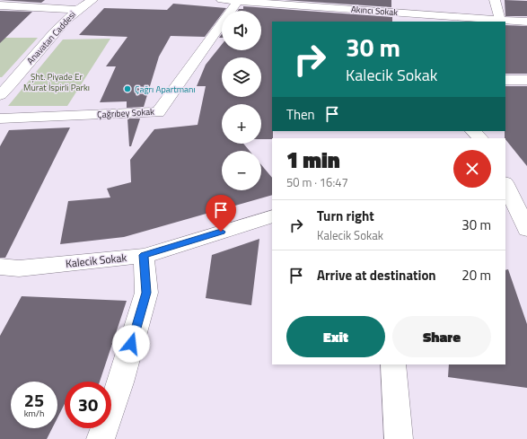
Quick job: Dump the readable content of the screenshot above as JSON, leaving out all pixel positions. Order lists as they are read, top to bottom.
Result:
{
  "streets": {
    "street": [
      "Akıncı Sokak",
      "Anavatan Caddesi",
      "Çağrıbey Sokak",
      "Kalecik Sokak"
    ]
  },
  "crossings": [
    ["Akıncı Sokak", "Çağrıbey Sokak"]
  ],
  "parks": ["Şht. Piyade Er Murat İspirli Parkı"],
  "places": ["Çağrı Apartmanı"],
  "page": {
    "map_buttons": ["+", "−"],
    "turn": ["30 m", "Kalecik Sokak"],
    "then": "Then",
    "heading": ["1 min", "50 m · 16:47"],
    "list": [
      {
        "name": "Turn right",
        "note": "Kalecik Sokak",
        "value": "30 m"
      },
      {
        "name": "Arrive at destination",
        "value": "20 m"
      }
    ],
    "buttons": ["Exit", "Share"],
    "speed": "25 km/h",
    "limit": "30"
  }
}
